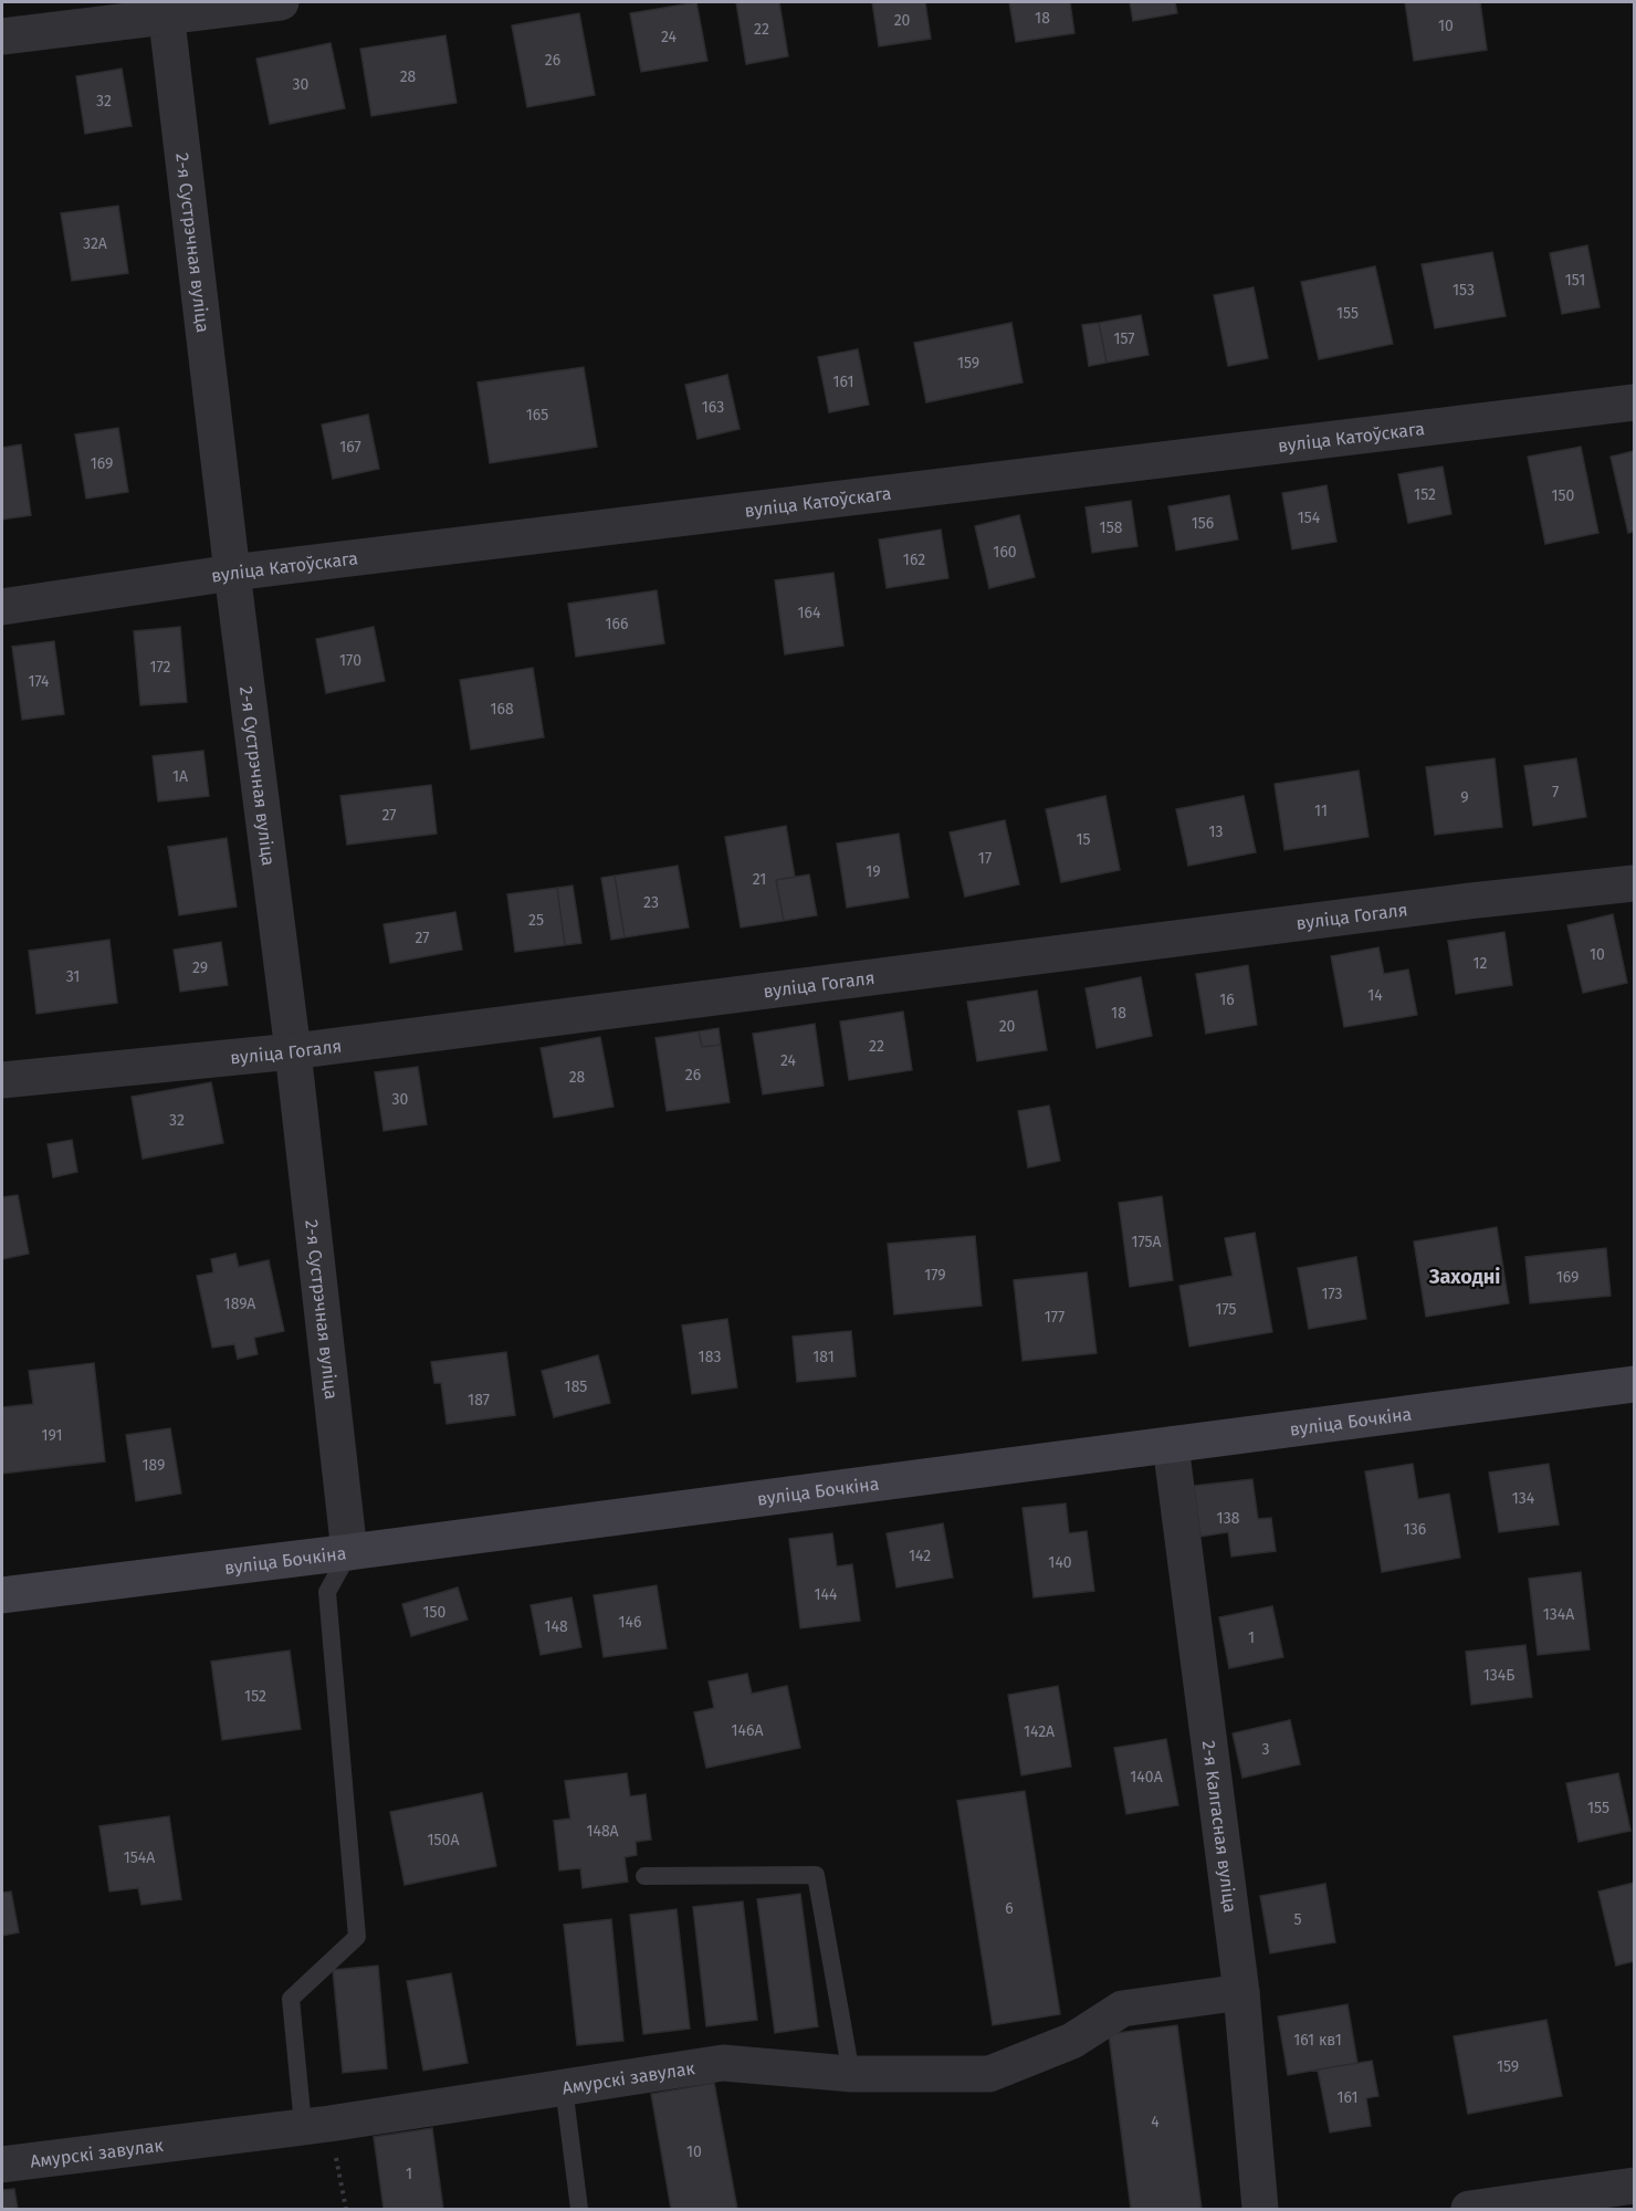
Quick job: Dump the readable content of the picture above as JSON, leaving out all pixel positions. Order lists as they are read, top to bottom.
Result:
{
  "streets": {
    "main road": ["вуліца Бочкіна"],
    "street": [
      "2-я Сустрэчная вуліца",
      "вуліца Катоўскага",
      "вуліца Гогаля",
      "2-я Калгасная вуліца",
      "Амурскі завулак"
    ]
  },
  "crossings": [
    ["2-я Сустрэчная вуліца", "вуліца Катоўскага"],
    ["2-я Сустрэчная вуліца", "вуліца Гогаля"],
    ["2-я Сустрэчная вуліца", "вуліца Бочкіна"],
    ["вуліца Бочкіна", "2-я Калгасная вуліца"],
    ["2-я Калгасная вуліца", "Амурскі завулак"]
  ],
  "districts": ["Заходні"],
  "house_numbers": [
    "18",
    "20",
    "10",
    "22",
    "24",
    "26",
    "28",
    "30",
    "32",
    "32А",
    "151",
    "153",
    "155",
    "157",
    "159",
    "161",
    "163",
    "165",
    "167",
    "169",
    "152",
    "150",
    "154",
    "156",
    "158",
    "160",
    "162",
    "164",
    "166",
    "170",
    "172",
    "174",
    "168",
    "1А",
    "7",
    "9",
    "11",
    "27",
    "13",
    "15",
    "17",
    "19",
    "21",
    "23",
    "25",
    "27",
    "10",
    "12",
    "29",
    "31",
    "14",
    "16",
    "18",
    "20",
    "22",
    "24",
    "26",
    "28",
    "30",
    "32",
    "175А",
    "179",
    "169",
    "173",
    "189А",
    "175",
    "177",
    "183",
    "181",
    "185",
    "187",
    "191",
    "189",
    "134",
    "138",
    "136",
    "142",
    "140",
    "144",
    "150",
    "134А",
    "146",
    "148",
    "1",
    "134Б",
    "152",
    "146А",
    "142А",
    "3",
    "140А",
    "155",
    "148А",
    "150А",
    "154А",
    "6",
    "5",
    "161 кв1",
    "159",
    "161",
    "4",
    "10",
    "1"
  ]
}
